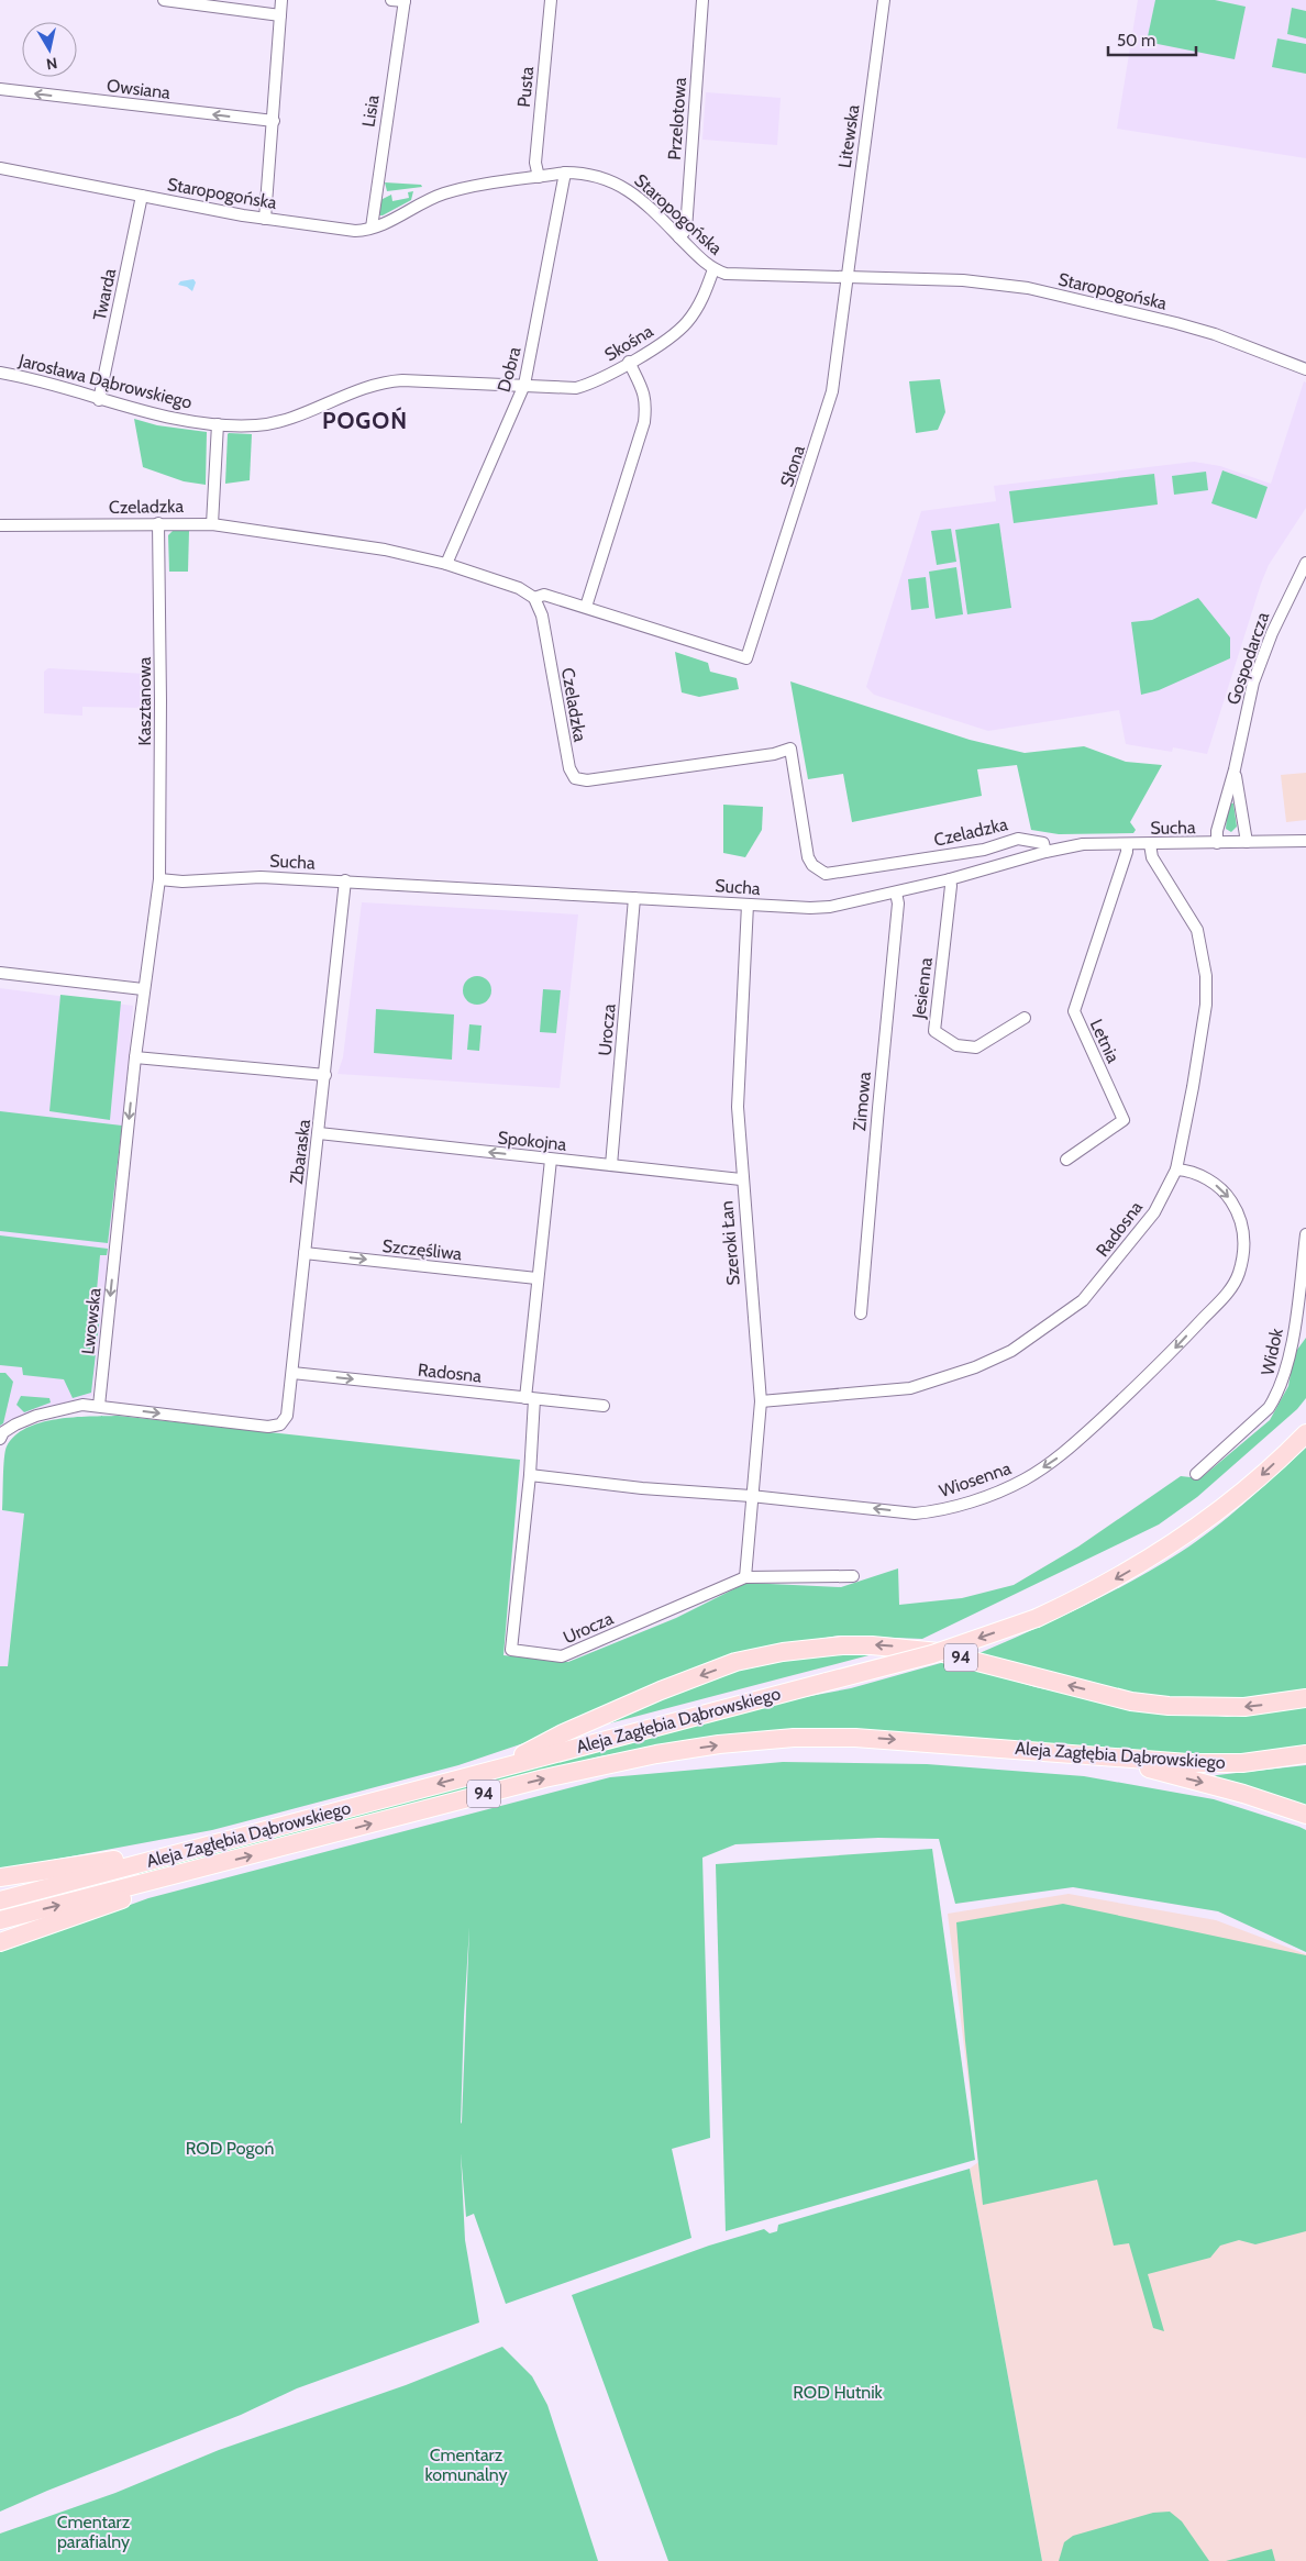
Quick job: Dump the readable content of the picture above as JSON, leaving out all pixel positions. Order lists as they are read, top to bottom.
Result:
{
  "streets": {
    "main road": ["94", "Aleja Zagłębia Dąbrowskiego"],
    "street": [
      "Pusta",
      "Owsiana",
      "Lisia",
      "Przelotowa",
      "Litewska",
      "Staropogońska",
      "Twarda",
      "Skośna",
      "Dobra",
      "Jarosława Dąbrowskiego",
      "Słona",
      "Czeladzka",
      "Gospodarcza",
      "Kasztanowa",
      "Sucha",
      "Jesienna",
      "Urocza",
      "Letnia",
      "Zimowa",
      "Spokojna",
      "Zbaraska",
      "Radosna",
      "Szeroki Łan",
      "Szczęśliwa",
      "Lwowska",
      "Widok",
      "Wiosenna"
    ]
  },
  "crossings": [
    ["Pusta", "Staropogońska"],
    ["Lisia", "Staropogońska"],
    ["Przelotowa", "Staropogońska"],
    ["Litewska", "Staropogońska"],
    ["Litewska", "Słona"],
    ["Staropogońska", "Twarda"],
    ["Staropogońska", "Skośna"],
    ["Staropogońska", "Dobra"],
    ["Staropogońska", "Słona"],
    ["Twarda", "Jarosława Dąbrowskiego"],
    ["Skośna", "Dobra"],
    ["Skośna", "Jarosława Dąbrowskiego"],
    ["Dobra", "Jarosława Dąbrowskiego"],
    ["Dobra", "Czeladzka"],
    ["Czeladzka", "Kasztanowa"],
    ["Czeladzka", "Sucha"],
    ["Gospodarcza", "Sucha"],
    ["Kasztanowa", "Sucha"],
    ["Kasztanowa", "Lwowska"],
    ["Sucha", "Jesienna"],
    ["Sucha", "Urocza"],
    ["Sucha", "Letnia"],
    ["Sucha", "Zimowa"],
    ["Sucha", "Zbaraska"],
    ["Sucha", "Radosna"],
    ["Sucha", "Szeroki Łan"],
    ["Sucha", "Lwowska"],
    ["Urocza", "Spokojna"],
    ["Urocza", "Radosna"],
    ["Urocza", "Szeroki Łan"],
    ["Urocza", "Szczęśliwa"],
    ["Urocza", "Wiosenna"],
    ["Spokojna", "Zbaraska"],
    ["Spokojna", "Szeroki Łan"],
    ["Zbaraska", "Radosna"],
    ["Zbaraska", "Szczęśliwa"],
    ["Zbaraska", "Lwowska"],
    ["Radosna", "Szeroki Łan"],
    ["Radosna", "Wiosenna"],
    ["Szeroki Łan", "Wiosenna"],
    ["94", "Aleja Zagłębia Dąbrowskiego"]
  ],
  "one_way": [
    "Owsiana",
    "Spokojna",
    "Szczęśliwa",
    "Lwowska"
  ],
  "districts": ["POGOŃ"],
  "parks": [
    "ROD Pogoń",
    "ROD Hutnik",
    "Cmentarz komunalny",
    "Cmentarz parafialny"
  ],
  "scale_bar": "50 m",
  "north": "bottom"
}
